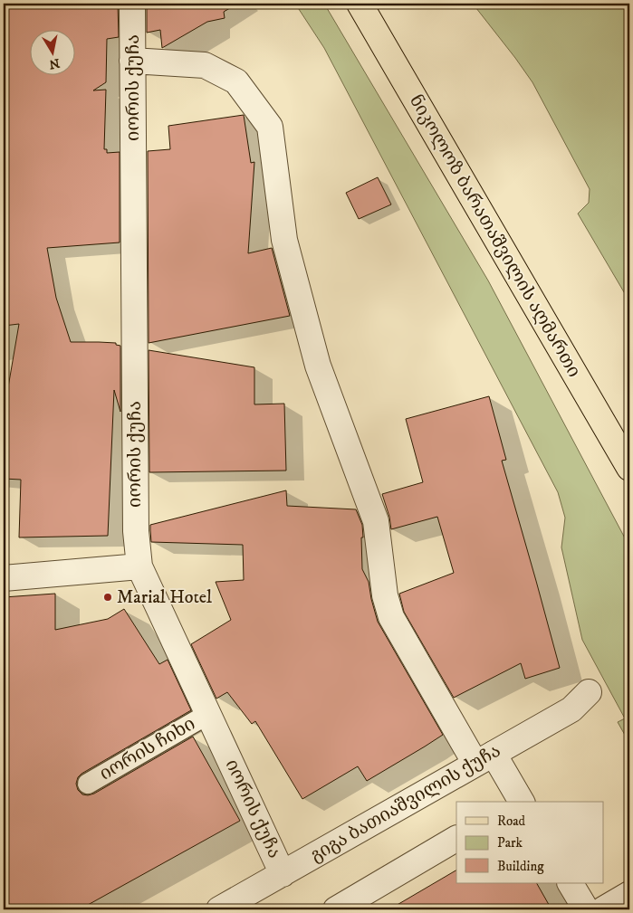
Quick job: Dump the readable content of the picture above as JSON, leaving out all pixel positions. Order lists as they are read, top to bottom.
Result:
{
  "streets": {
    "main road": ["ნიკოლოზ ბარათაშვილის აღმართი"],
    "street": ["იორის ქუჩა", "გიგა ბათიაშვილის ქუჩა"],
    "lane": ["იორის ჩიხი"]
  },
  "crossings": [
    ["იორის ქუჩა", "იორის ჩიხი"],
    ["იორის ქუჩა", "გიგა ბათიაშვილის ქუჩა"]
  ],
  "places": ["Marial Hotel"],
  "legend": ["Road", "Park", "Building"],
  "north": "bottom"
}
